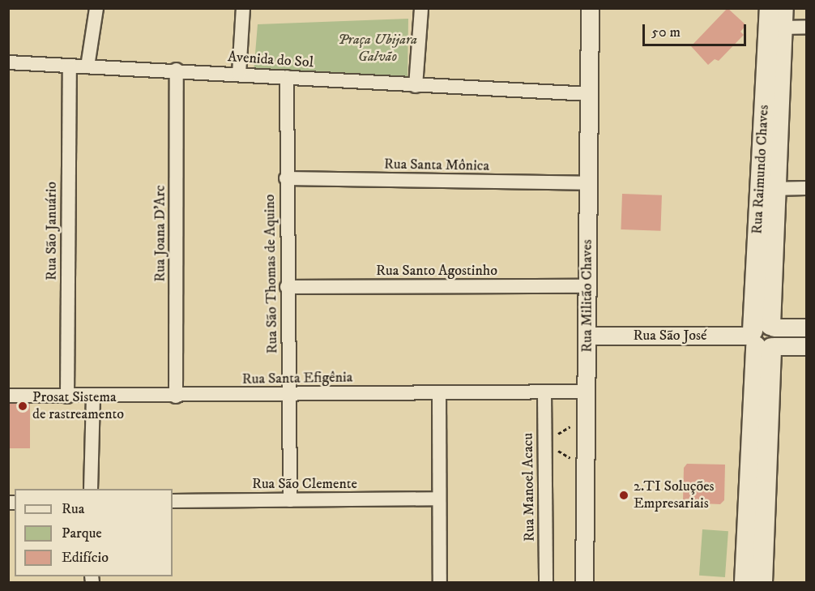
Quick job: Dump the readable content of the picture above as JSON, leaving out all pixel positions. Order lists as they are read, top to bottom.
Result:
{
  "streets": {
    "main road": ["Rua Raimundo Chaves"],
    "street": [
      "Avenida do Sol",
      "Rua Santa Mônica",
      "Rua São Januário",
      "Rua Joana D'Arc",
      "Rua Santo Agostinho",
      "Rua São Thomas de Aquino",
      "Rua Militão Chaves",
      "Rua São José",
      "Rua Santa Efigênia",
      "Rua São Clemente",
      "Rua Manoel Acacu"
    ]
  },
  "crossings": [
    ["Avenida do Sol", "Rua São Januário"],
    ["Avenida do Sol", "Rua Joana D'Arc"],
    ["Avenida do Sol", "Rua São Thomas de Aquino"],
    ["Avenida do Sol", "Rua Militão Chaves"],
    ["Rua Santa Mônica", "Rua São Thomas de Aquino"],
    ["Rua Santa Mônica", "Rua Militão Chaves"],
    ["Rua Raimundo Chaves", "Rua São José"],
    ["Rua São Januário", "Rua Santa Efigênia"],
    ["Rua Joana D'Arc", "Rua Santa Efigênia"],
    ["Rua Santo Agostinho", "Rua São Thomas de Aquino"],
    ["Rua Santo Agostinho", "Rua Militão Chaves"],
    ["Rua São Thomas de Aquino", "Rua Santa Efigênia"],
    ["Rua São Thomas de Aquino", "Rua São Clemente"],
    ["Rua Militão Chaves", "Rua São José"],
    ["Rua Militão Chaves", "Rua Santa Efigênia"],
    ["Rua Santa Efigênia", "Rua Manoel Acacu"]
  ],
  "parks": ["Praça Ubijara Galvão"],
  "places": ["Prosat Sistema de rastreamento", "2.TI Soluções Empresariais"],
  "legend": ["Rua", "Parque", "Edifício"],
  "scale_bar": "50 m"
}
